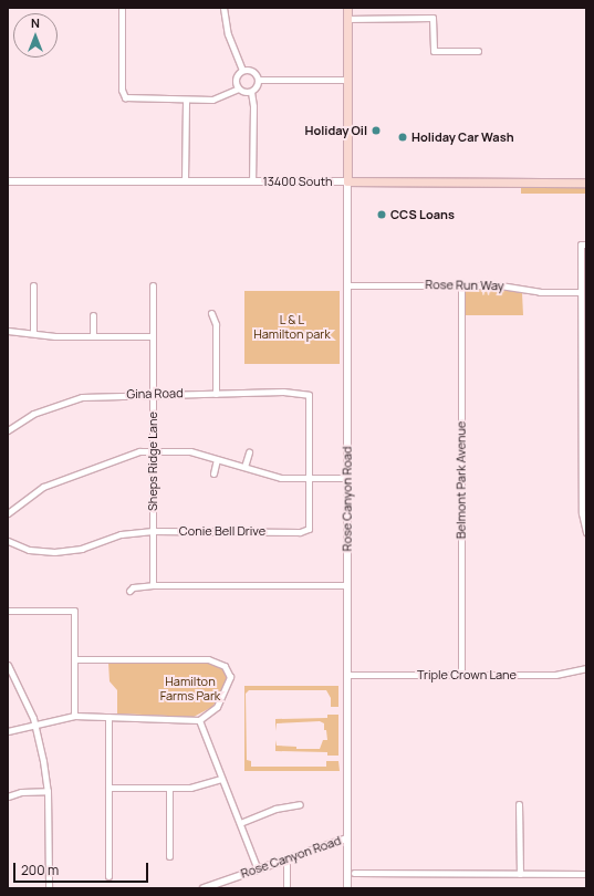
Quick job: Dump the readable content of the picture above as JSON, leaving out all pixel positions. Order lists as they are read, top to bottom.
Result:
{
  "streets": {
    "main road": ["13400 South", "Rose Canyon Road"],
    "street": [
      "Rose Run Way",
      "Gina Road",
      "Sheps Ridge Lane",
      "Belmont Park Avenue",
      "Conie Bell Drive",
      "Triple Crown Lane"
    ]
  },
  "crossings": [
    ["13400 South", "Rose Canyon Road"],
    ["Rose Run Way", "Belmont Park Avenue"],
    ["Rose Run Way", "Rose Canyon Road"],
    ["Gina Road", "Sheps Ridge Lane"],
    ["Gina Road", "Conie Bell Drive"],
    ["Sheps Ridge Lane", "Conie Bell Drive"],
    ["Belmont Park Avenue", "Triple Crown Lane"],
    ["Rose Canyon Road", "Triple Crown Lane"]
  ],
  "parks": ["L & L Hamilton park", "Hamilton Farms Park"],
  "places": ["Holiday Oil", "Holiday Car Wash", "CCS Loans"],
  "scale_bar": "200 m",
  "north": "top"
}
